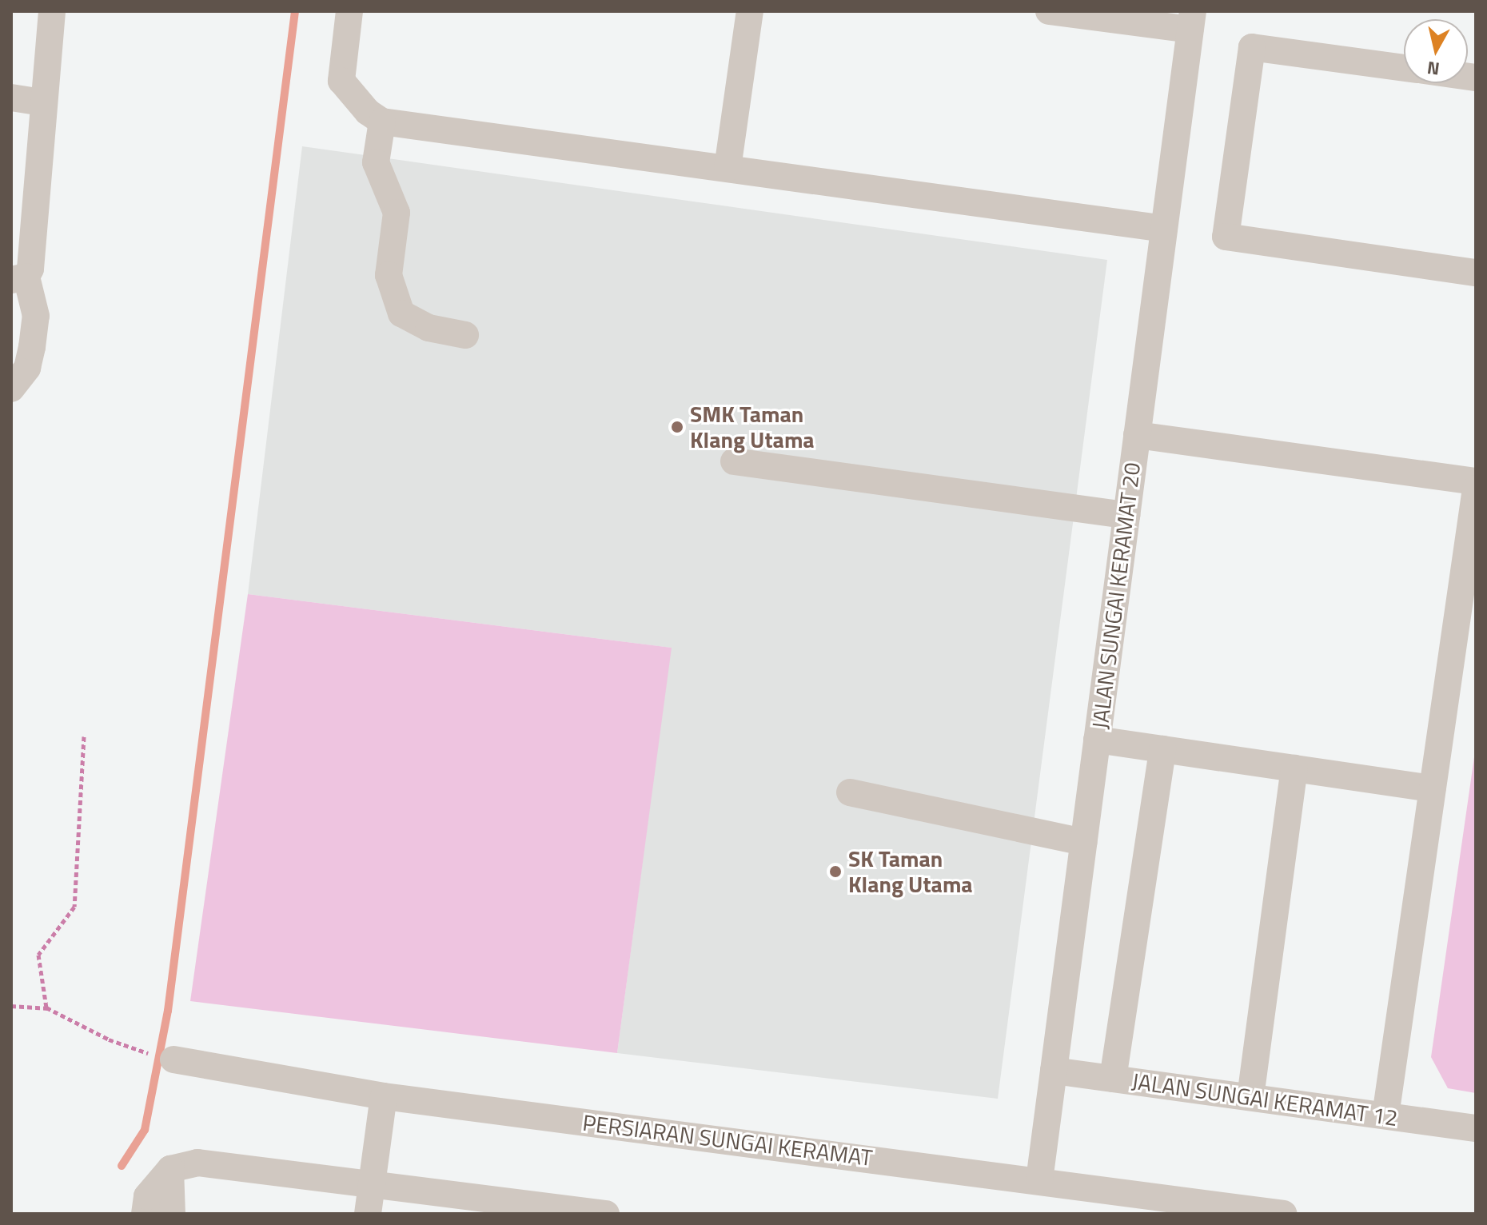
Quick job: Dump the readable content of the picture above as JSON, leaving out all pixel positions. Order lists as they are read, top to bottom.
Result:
{
  "streets": {
    "street": ["JALAN SUNGAI KERAMAT 20", "JALAN SUNGAI KERAMAT 12", "PERSIARAN SUNGAI KERAMAT"]
  },
  "crossings": [
    ["JALAN SUNGAI KERAMAT 20", "JALAN SUNGAI KERAMAT 12"],
    ["JALAN SUNGAI KERAMAT 20", "PERSIARAN SUNGAI KERAMAT"]
  ],
  "places": ["SMK Taman Klang Utama", "SK Taman Klang Utama"],
  "north": "bottom"
}
